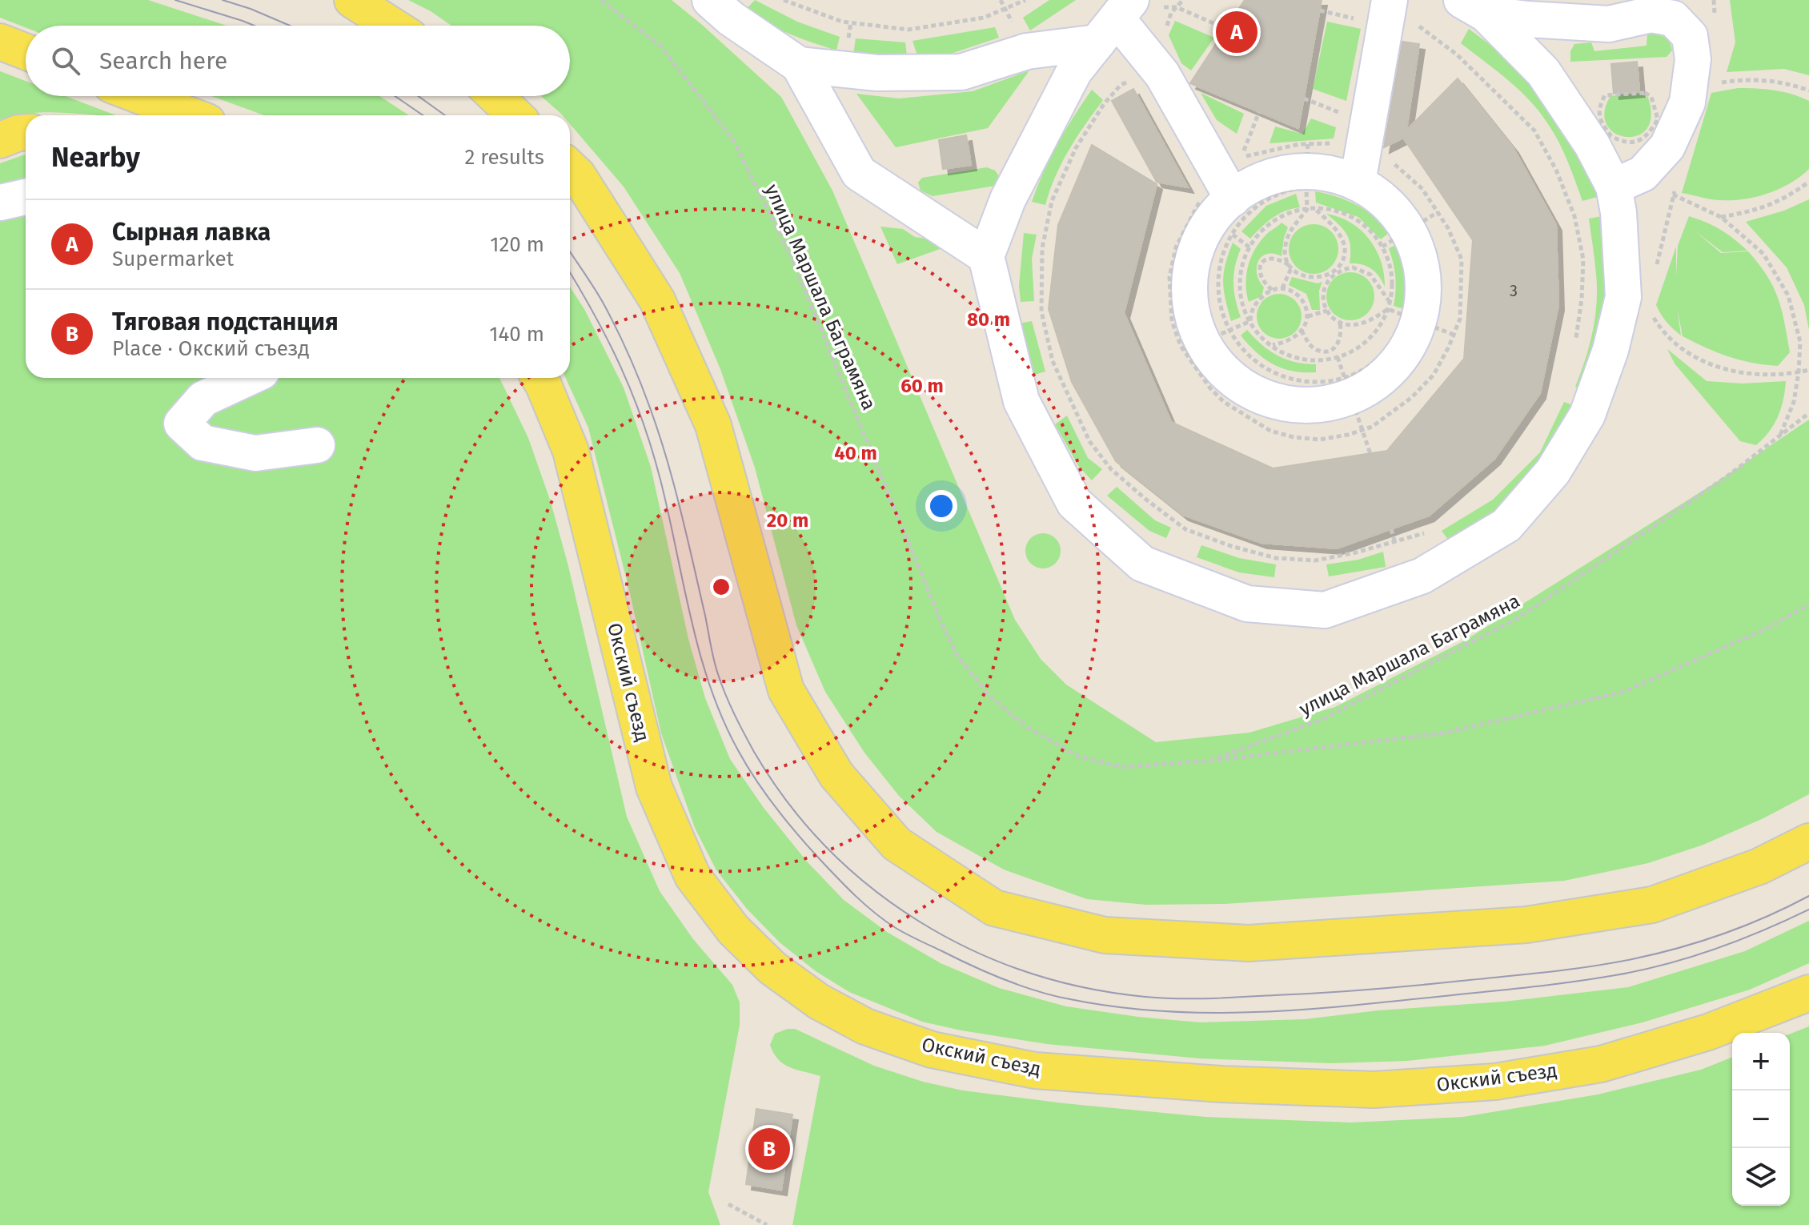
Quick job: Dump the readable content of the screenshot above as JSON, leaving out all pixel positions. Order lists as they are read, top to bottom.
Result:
{
  "streets": {
    "main road": ["Окский съезд"],
    "path": ["улица Маршала Баграмяна"]
  },
  "house_numbers": ["3"],
  "page": {
    "pins": ["A", "B"],
    "search": "Search here",
    "heading": ["Nearby", "2 results"],
    "list": [
      {
        "mark": "A",
        "name": "Сырная лавка",
        "note": "Supermarket",
        "value": "120 m"
      },
      {
        "mark": "B",
        "name": "Тяговая подстанция",
        "note": "Place · Окский съезд",
        "value": "140 m"
      }
    ],
    "map_buttons": ["+", "−"]
  },
  "rings": [
    "80 m",
    "60 m",
    "40 m",
    "20 m"
  ]
}
